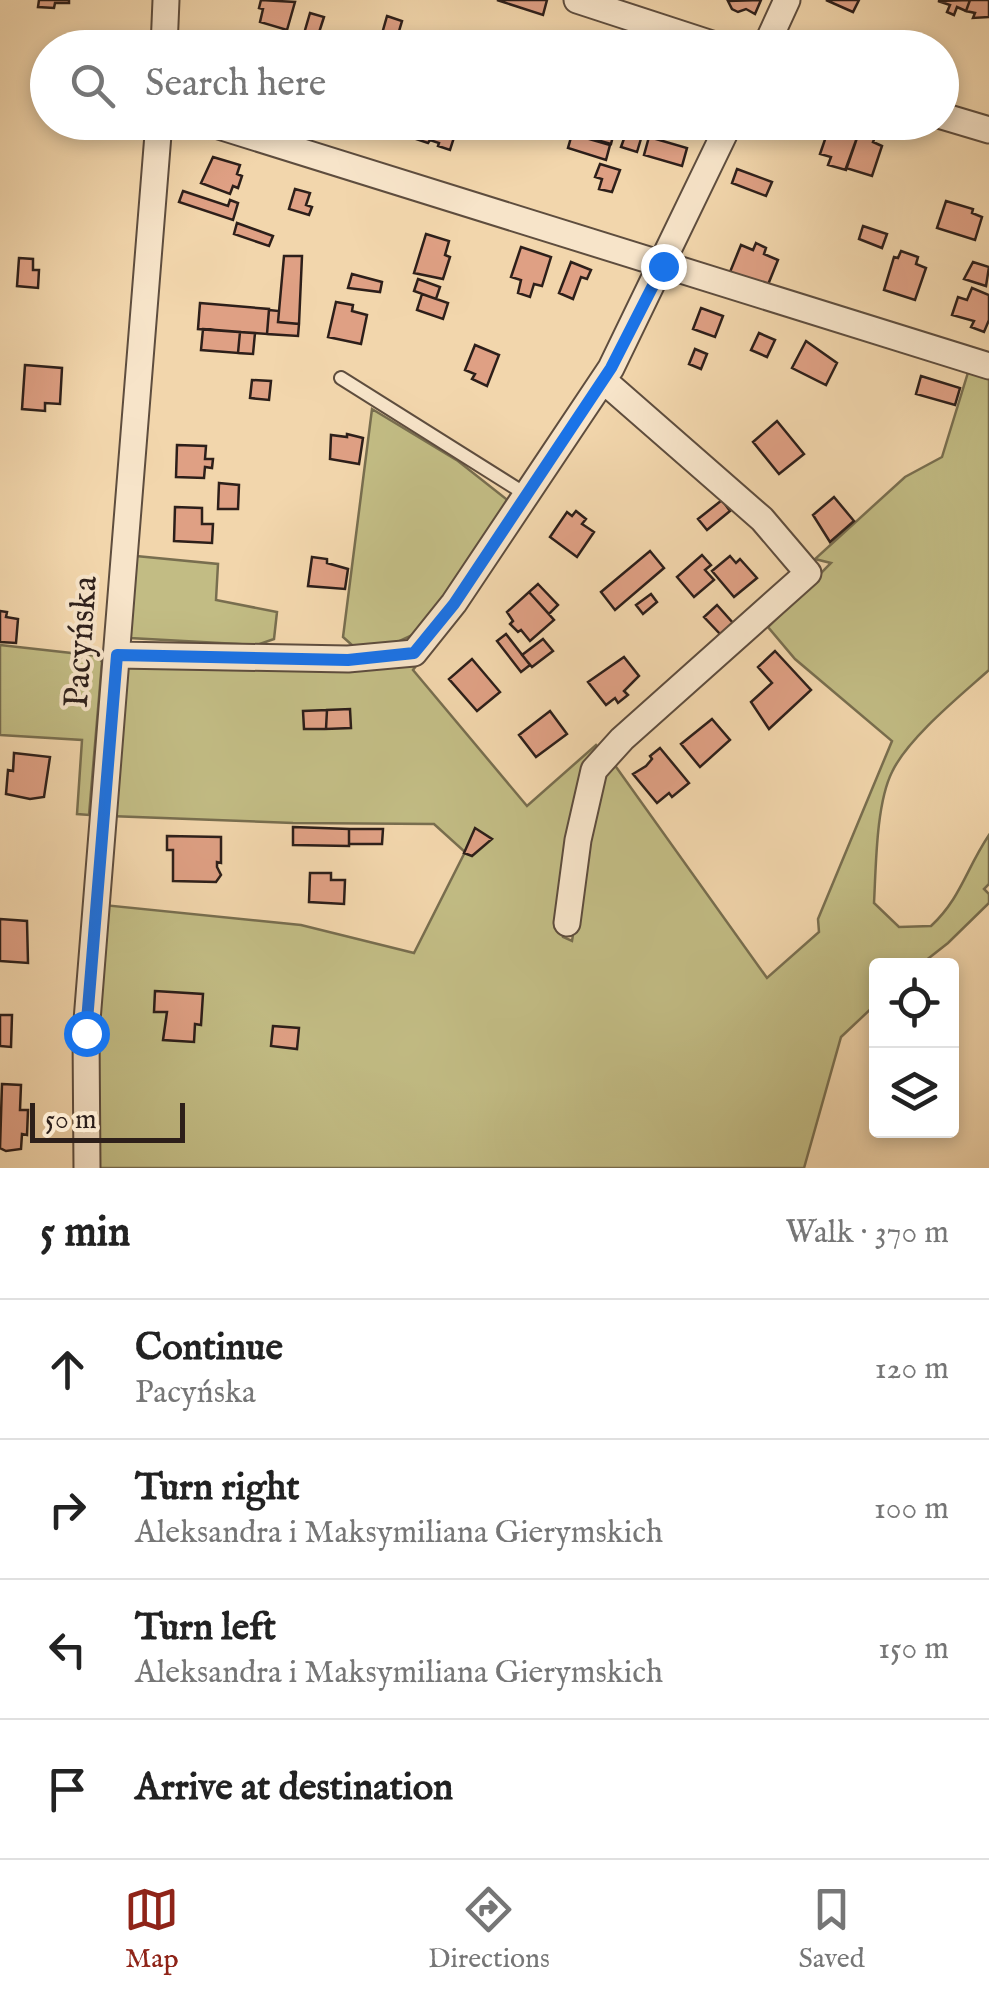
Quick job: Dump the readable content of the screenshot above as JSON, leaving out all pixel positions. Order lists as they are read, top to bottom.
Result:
{
  "streets": {
    "street": ["Pacyńska"]
  },
  "scale_bar": "50 m",
  "page": {
    "search": "Search here",
    "scale": "50 m",
    "heading": ["5 min", "Walk · 370 m"],
    "list": [
      ["Continue", "Pacyńska", "120 m"],
      ["Turn right", "Aleksandra i Maksymiliana Gierymskich", "100 m"],
      ["Turn left", "Aleksandra i Maksymiliana Gierymskich", "150 m"],
      "Arrive at destination"
    ],
    "nav": ["Map", "Directions", "Saved"]
  }
}
